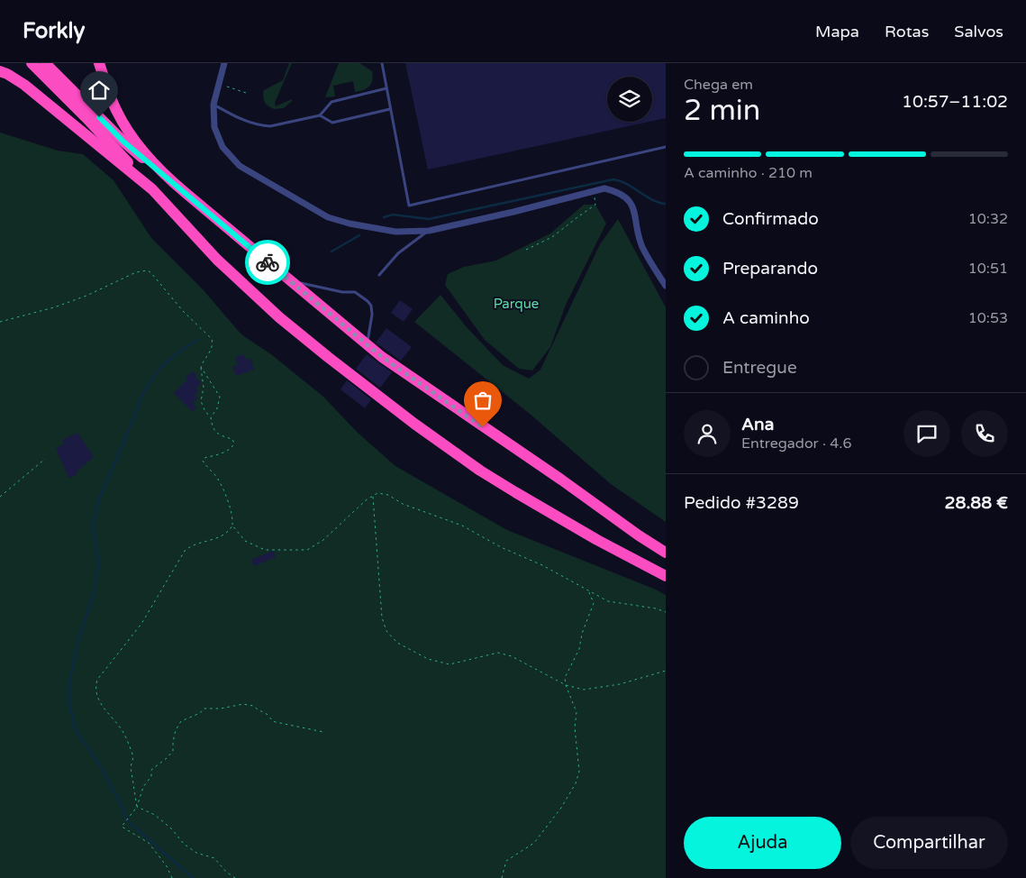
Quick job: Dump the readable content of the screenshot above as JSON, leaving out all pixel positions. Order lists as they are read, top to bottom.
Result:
{
  "parks": ["Parque"],
  "page": {
    "header": "Forkly",
    "nav": ["Mapa", "Rotas", "Salvos"],
    "heading": ["2 min", "Chega em", "10:57–11:02"],
    "panel": [
      "Ana",
      "Entregador · 4.6",
      "Pedido #3289",
      "28.88 €"
    ],
    "bar": "A caminho · 210 m",
    "list": [
      ["Confirmado", "10:32"],
      ["Preparando", "10:51"],
      ["A caminho", "10:53"],
      "Entregue"
    ],
    "buttons": ["Ajuda", "Compartilhar"]
  }
}
